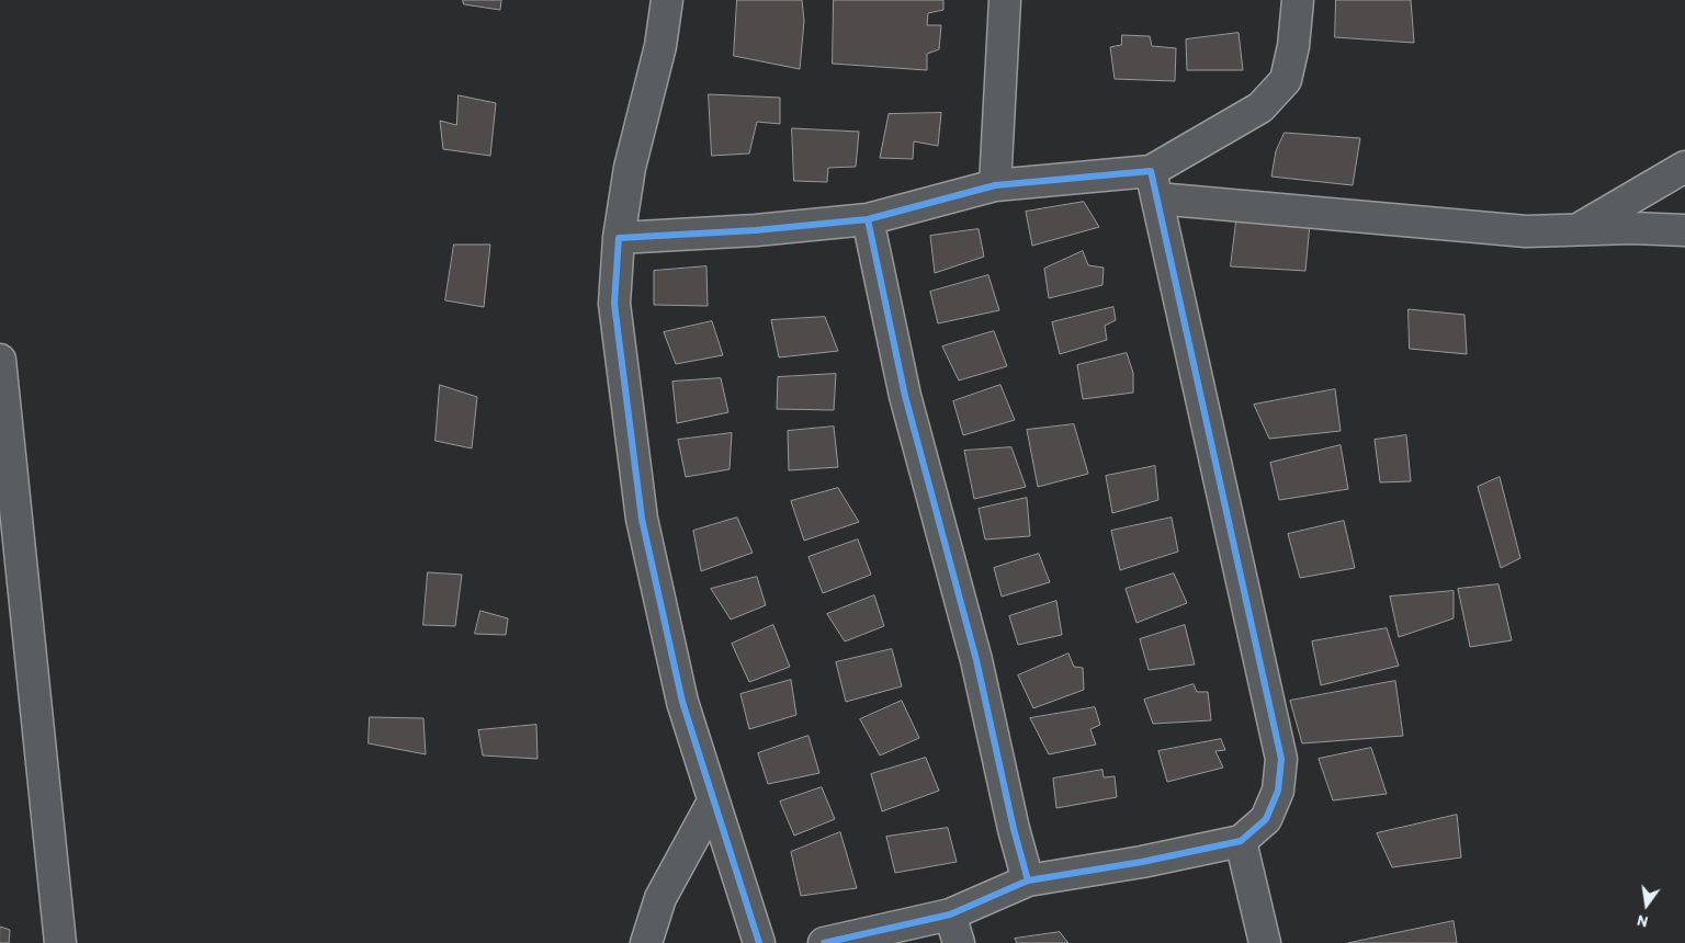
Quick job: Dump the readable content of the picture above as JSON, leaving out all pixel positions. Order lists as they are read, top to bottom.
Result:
{
  "north": "bottom"
}
